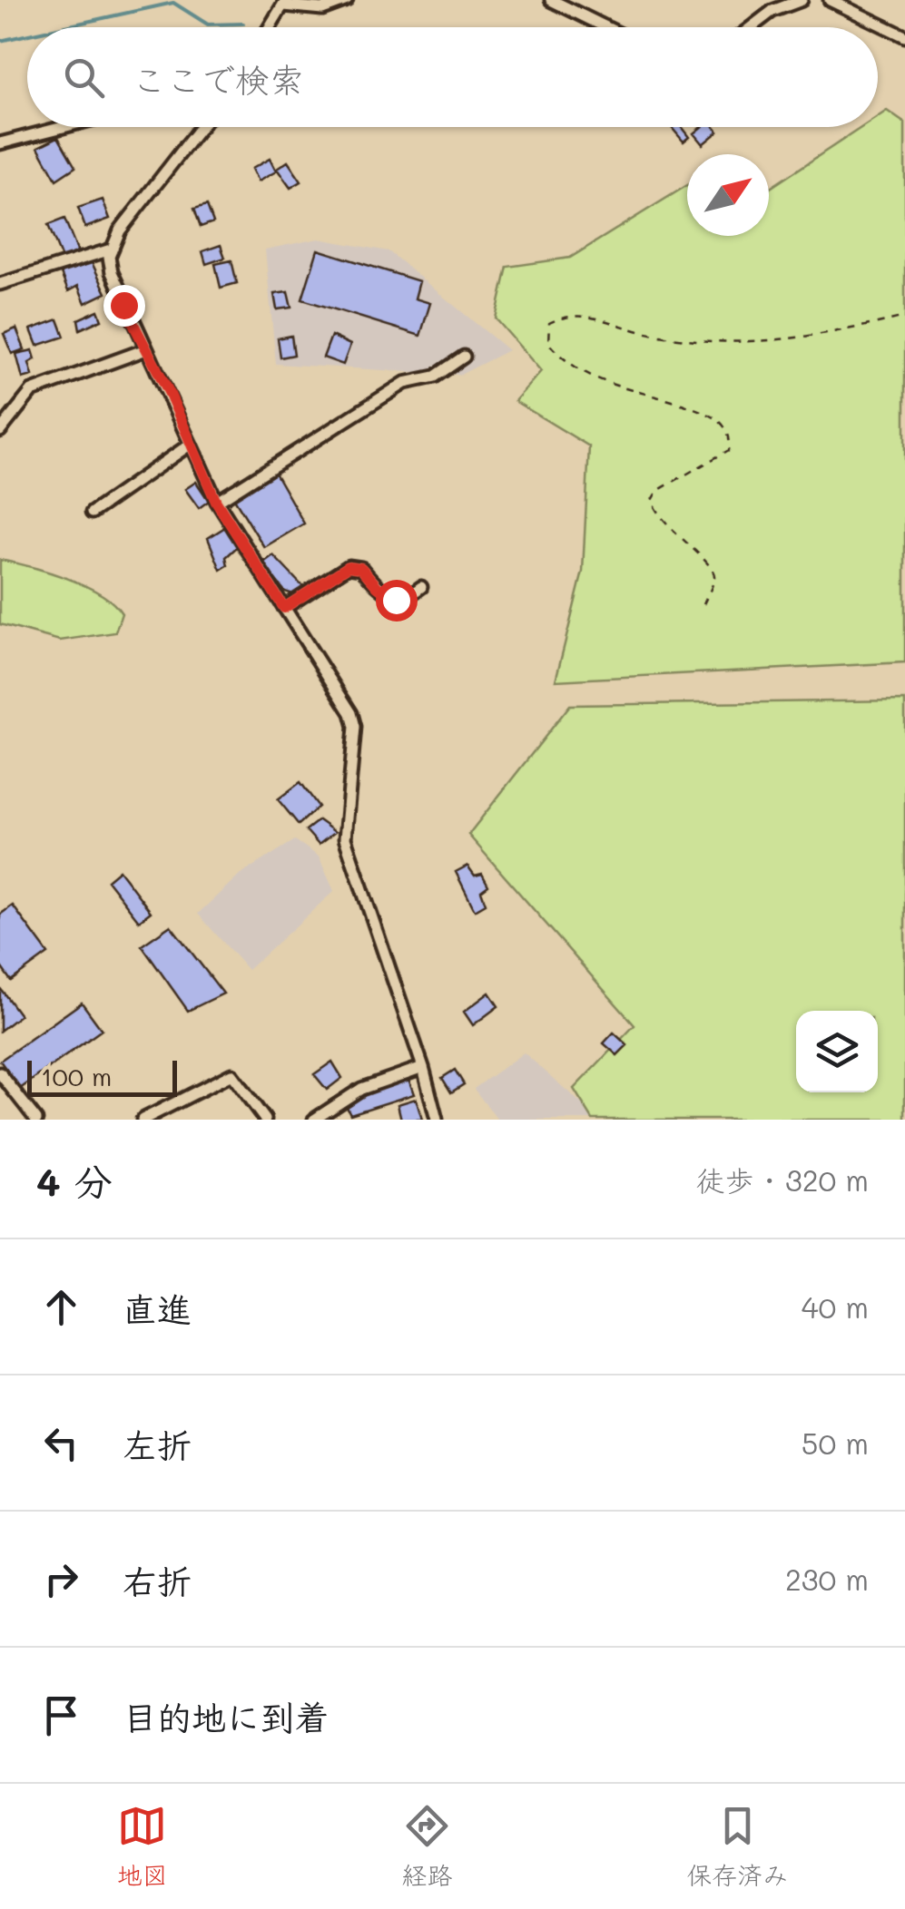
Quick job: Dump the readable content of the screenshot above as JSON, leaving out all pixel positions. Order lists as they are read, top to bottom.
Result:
{
  "scale_bar": "100 m",
  "north": "top right",
  "page": {
    "search": "ここで検索",
    "scale": "100 m",
    "heading": ["4 分", "徒歩 · 320 m"],
    "list": [
      ["直進", "40 m"],
      ["左折", "50 m"],
      ["右折", "230 m"],
      "目的地に到着"
    ],
    "nav": ["地図", "経路", "保存済み"]
  }
}
